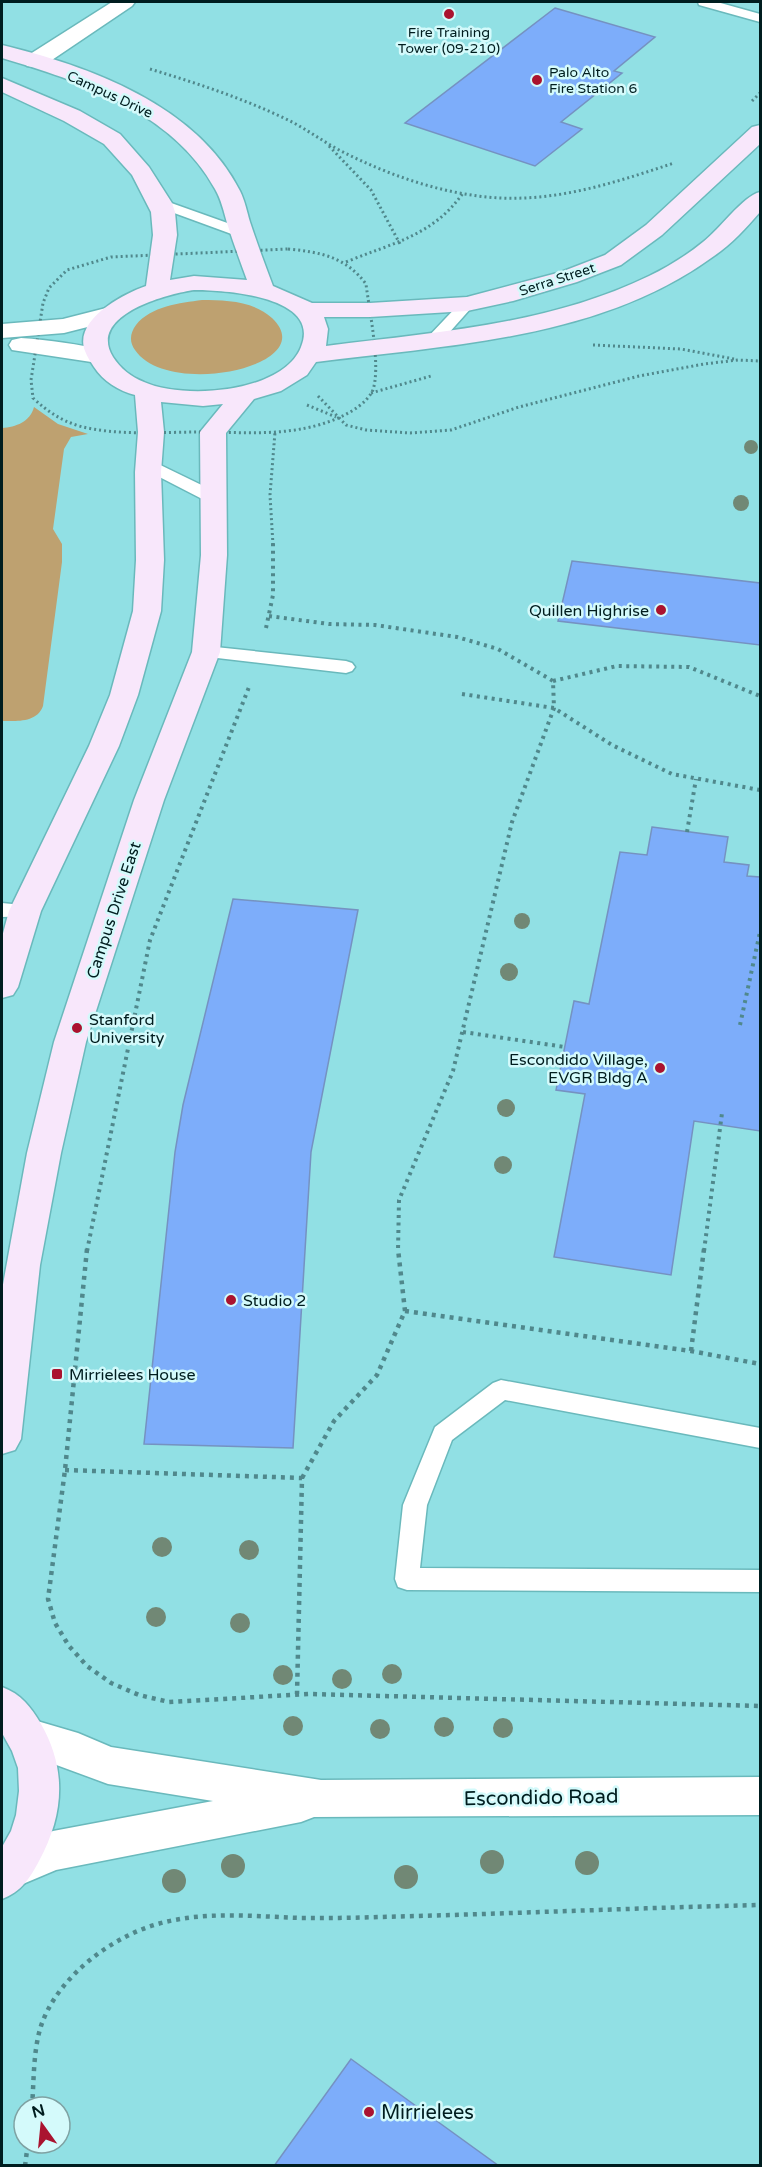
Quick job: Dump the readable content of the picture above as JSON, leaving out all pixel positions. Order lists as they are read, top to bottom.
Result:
{
  "streets": {
    "street": [
      "Campus Drive",
      "Serra Street",
      "Campus Drive East",
      "Escondido Road"
    ]
  },
  "places": {
    "other": [
      "Fire Training Tower (09-210)",
      "Palo Alto Fire Station 6",
      "Quillen Highrise",
      "Stanford University",
      "Escondido Village, EVGR Bldg A",
      "Studio 2",
      "Mirrielees"
    ],
    "transit": ["Mirrielees House"]
  },
  "north": "top"
}
